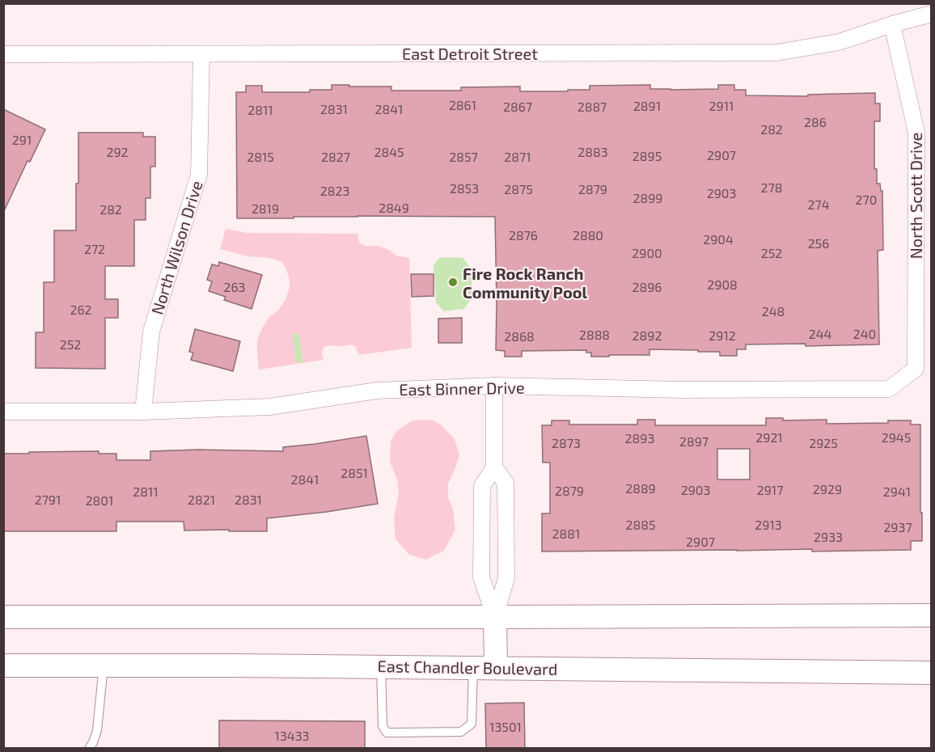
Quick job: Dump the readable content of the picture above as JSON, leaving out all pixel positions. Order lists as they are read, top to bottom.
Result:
{
  "streets": {
    "main road": ["East Chandler Boulevard"],
    "street": [
      "East Detroit Street",
      "North Scott Drive",
      "North Wilson Drive",
      "East Binner Drive"
    ]
  },
  "crossings": [
    ["East Detroit Street", "North Scott Drive"],
    ["East Detroit Street", "North Wilson Drive"],
    ["North Scott Drive", "East Binner Drive"],
    ["North Wilson Drive", "East Binner Drive"]
  ],
  "places": ["Fire Rock Ranch Community Pool"],
  "house_numbers": [
    "2861",
    "2891",
    "2911",
    "2867",
    "2887",
    "2831",
    "2841",
    "2811",
    "286",
    "282",
    "291",
    "292",
    "2845",
    "2883",
    "2907",
    "2895",
    "2815",
    "2827",
    "2857",
    "2871",
    "278",
    "2853",
    "2875",
    "2879",
    "2823",
    "2903",
    "2899",
    "270",
    "274",
    "2849",
    "2819",
    "282",
    "2876",
    "2880",
    "2904",
    "256",
    "272",
    "2900",
    "252",
    "2908",
    "263",
    "2896",
    "262",
    "248",
    "244",
    "240",
    "2888",
    "2892",
    "2912",
    "2868",
    "252",
    "2921",
    "2945",
    "2893",
    "2897",
    "2873",
    "2925",
    "2851",
    "2841",
    "2889",
    "2929",
    "2903",
    "2917",
    "2879",
    "2811",
    "2941",
    "2791",
    "2821",
    "2831",
    "2801",
    "2885",
    "2913",
    "2937",
    "2881",
    "2933",
    "2907",
    "13501",
    "13433"
  ]
}
